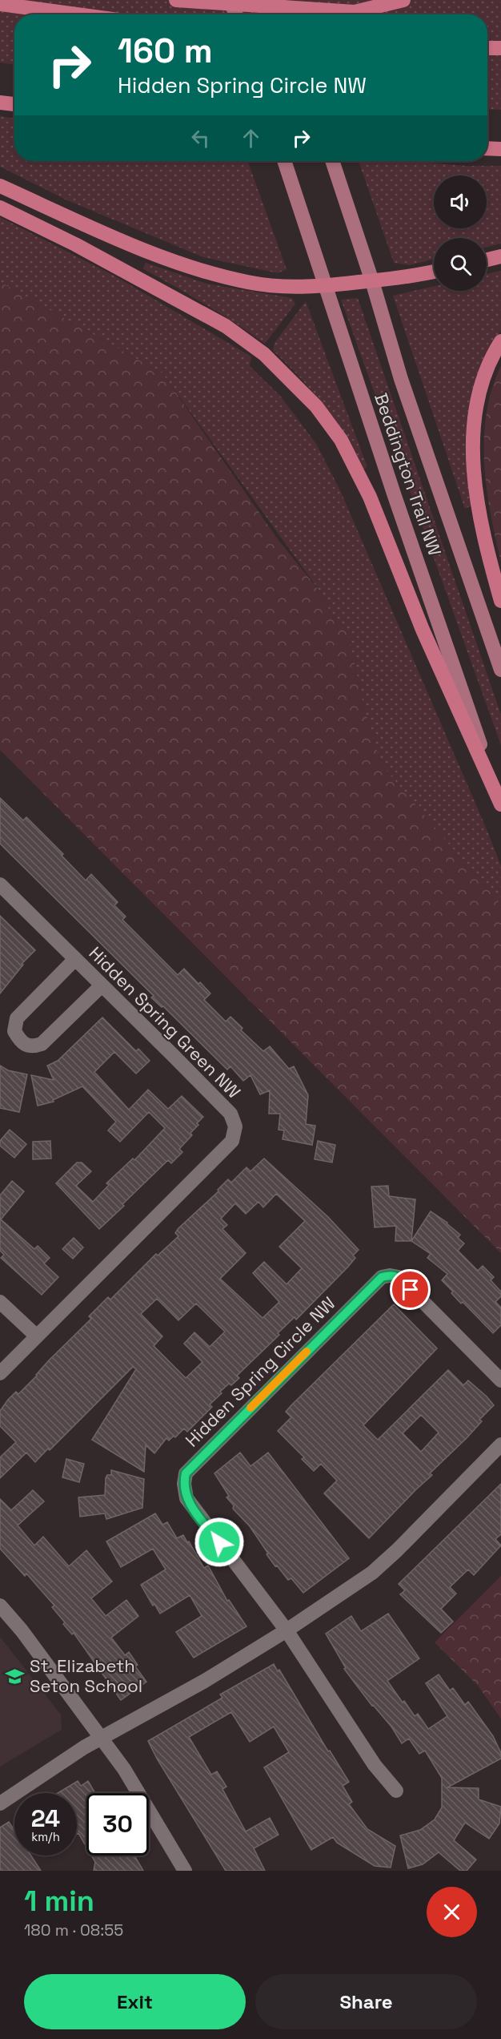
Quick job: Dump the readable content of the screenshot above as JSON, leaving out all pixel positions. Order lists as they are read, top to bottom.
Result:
{
  "streets": {
    "main road": ["Beddington Trail NW"],
    "street": ["Hidden Spring Green NW", "Hidden Spring Circle NW"]
  },
  "places": {
    "school or university": ["St. Elizabeth Seton School"]
  },
  "page": {
    "turn": ["160 m", "Hidden Spring Circle NW"],
    "speed": "24 km/h",
    "limit": "30",
    "heading": ["1 min", "180 m · 08:55"],
    "buttons": ["Exit", "Share"]
  }
}
